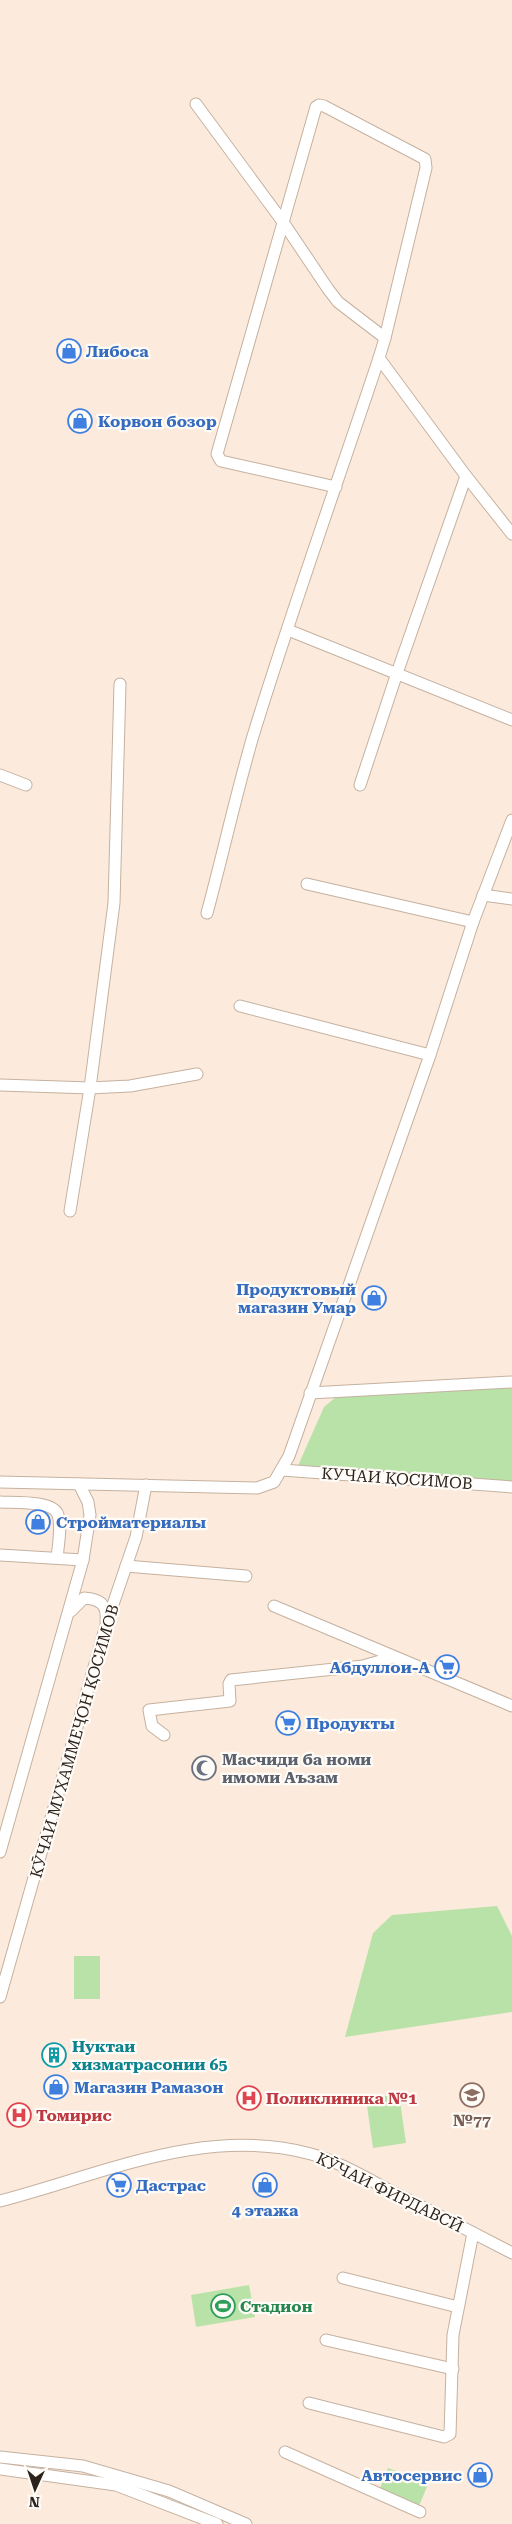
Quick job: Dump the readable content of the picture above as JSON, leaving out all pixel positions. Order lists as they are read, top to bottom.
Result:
{
  "streets": {
    "street": ["КУЧАИ ҚОСИМОВ", "КӮЧАИ МУХАММЕҶОН ҚОСИМОВ", "КӮЧАИ ФИРДАВСӢ"]
  },
  "places": {
    "shop": [
      "Либоса",
      "Корвон бозор",
      "Продуктовый магазин Умар",
      "Стройматериалы",
      "Магазин Рамазон",
      "4 этажа",
      "Автосервис"
    ],
    "supermarket": ["Абдуллои-А", "Продукты", "Дастрас"],
    "mosque": ["Масчиди ба номи имоми Аъзам"],
    "building": ["Нуктаи хизматрасонии 65"],
    "school or university": ["№77"],
    "hospital": ["Поликлиника №1", "Томирис"],
    "sports": ["Стадион"]
  },
  "north": "bottom"
}
